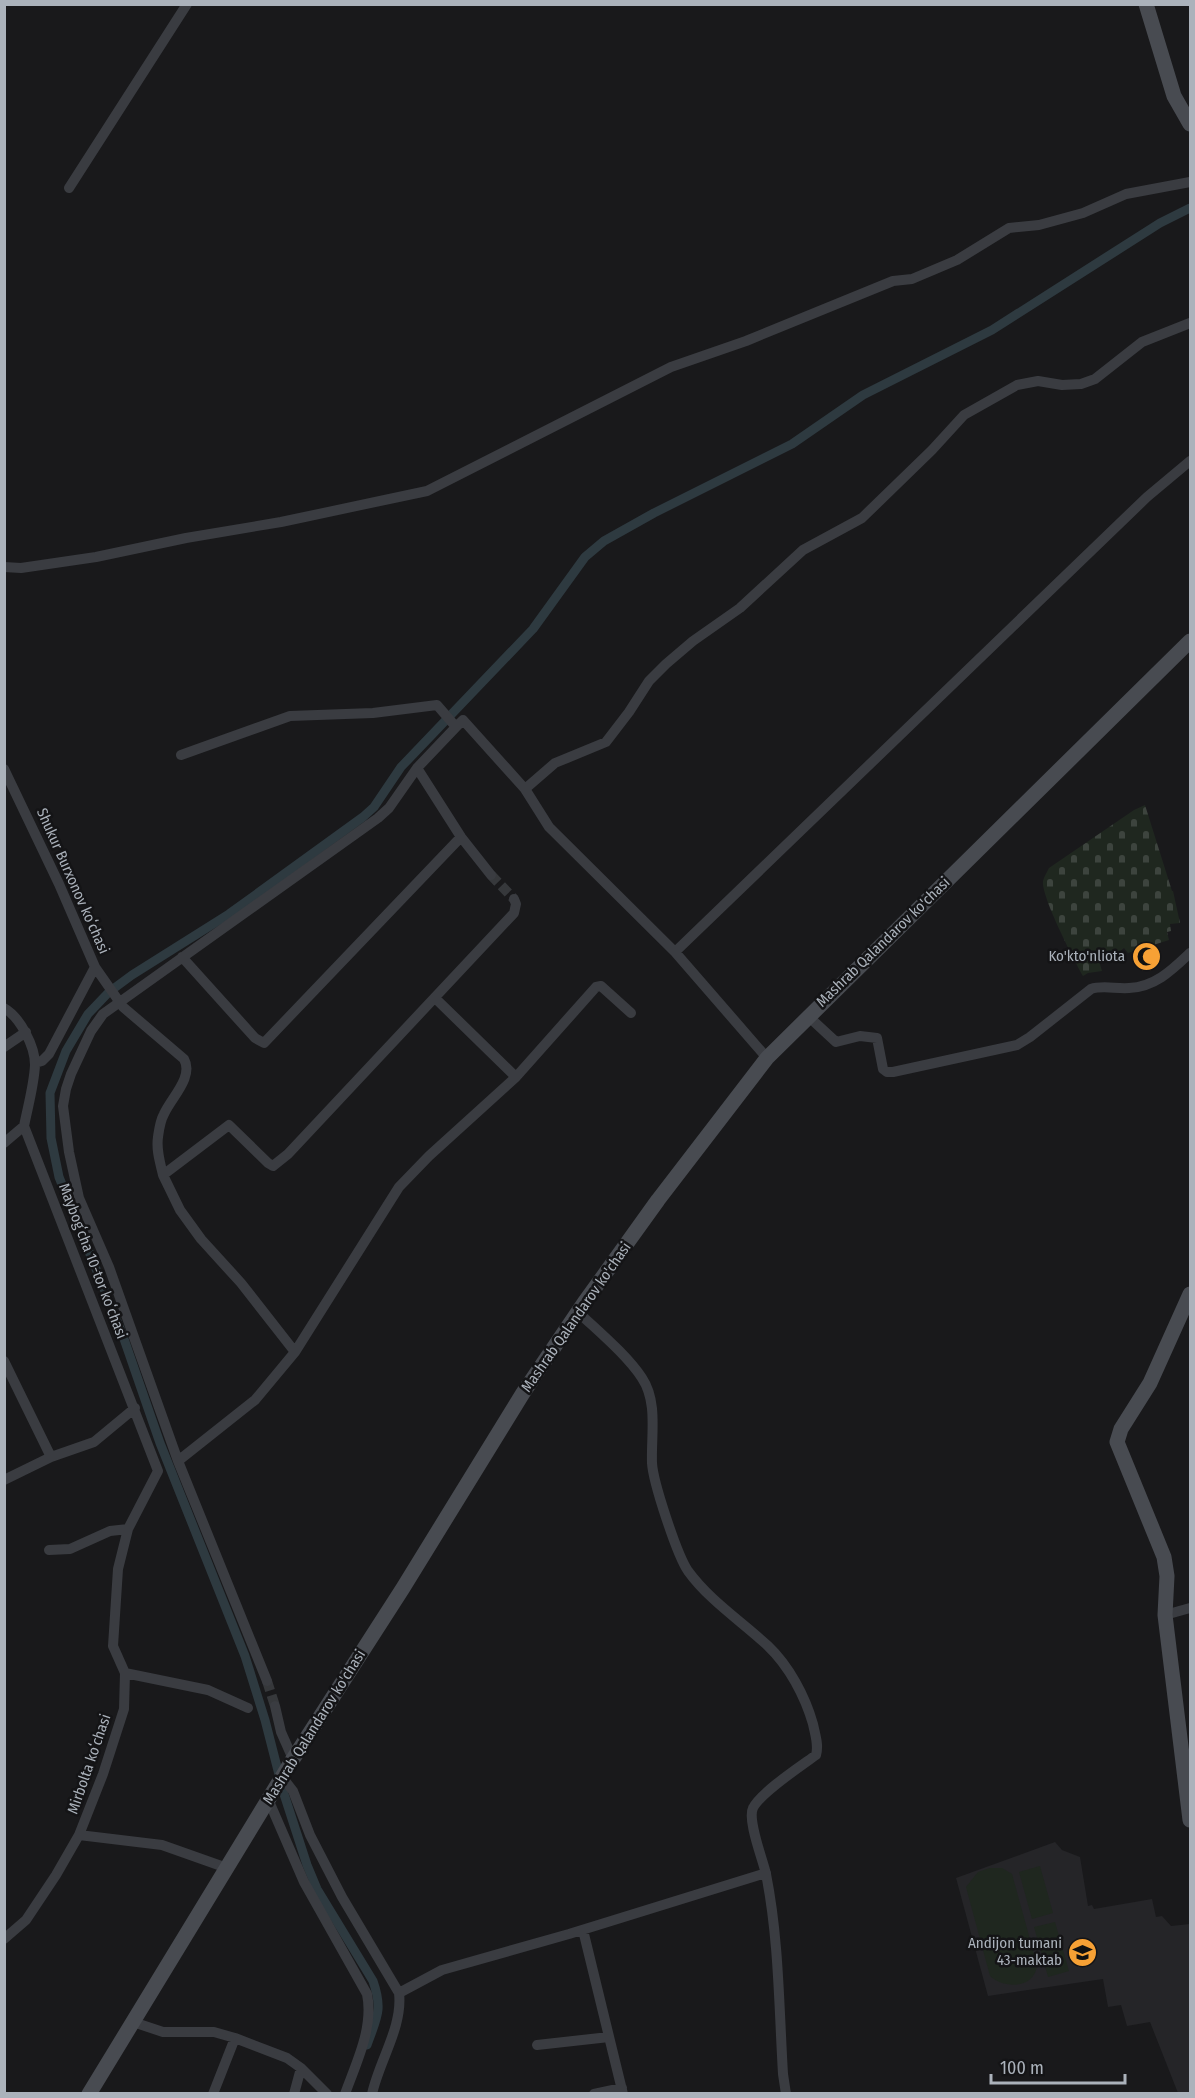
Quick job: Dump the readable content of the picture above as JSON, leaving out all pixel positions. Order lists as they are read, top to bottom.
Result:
{
  "streets": {
    "main road": ["Mashrab Qalandarov ko'chasi"],
    "street": ["Shukur Burxonov koʻchasi", "Maybogʻcha 10-tor koʻchasi", "Mirbolta koʻchasi"]
  },
  "crossings": [
    ["Maybogʻcha 10-tor koʻchasi", "Mirbolta koʻchasi"]
  ],
  "places": {
    "mosque": ["Ko'kto'nliota"],
    "school or university": ["Andijon tumani 43-maktab"]
  },
  "scale_bar": "100 m"
}
